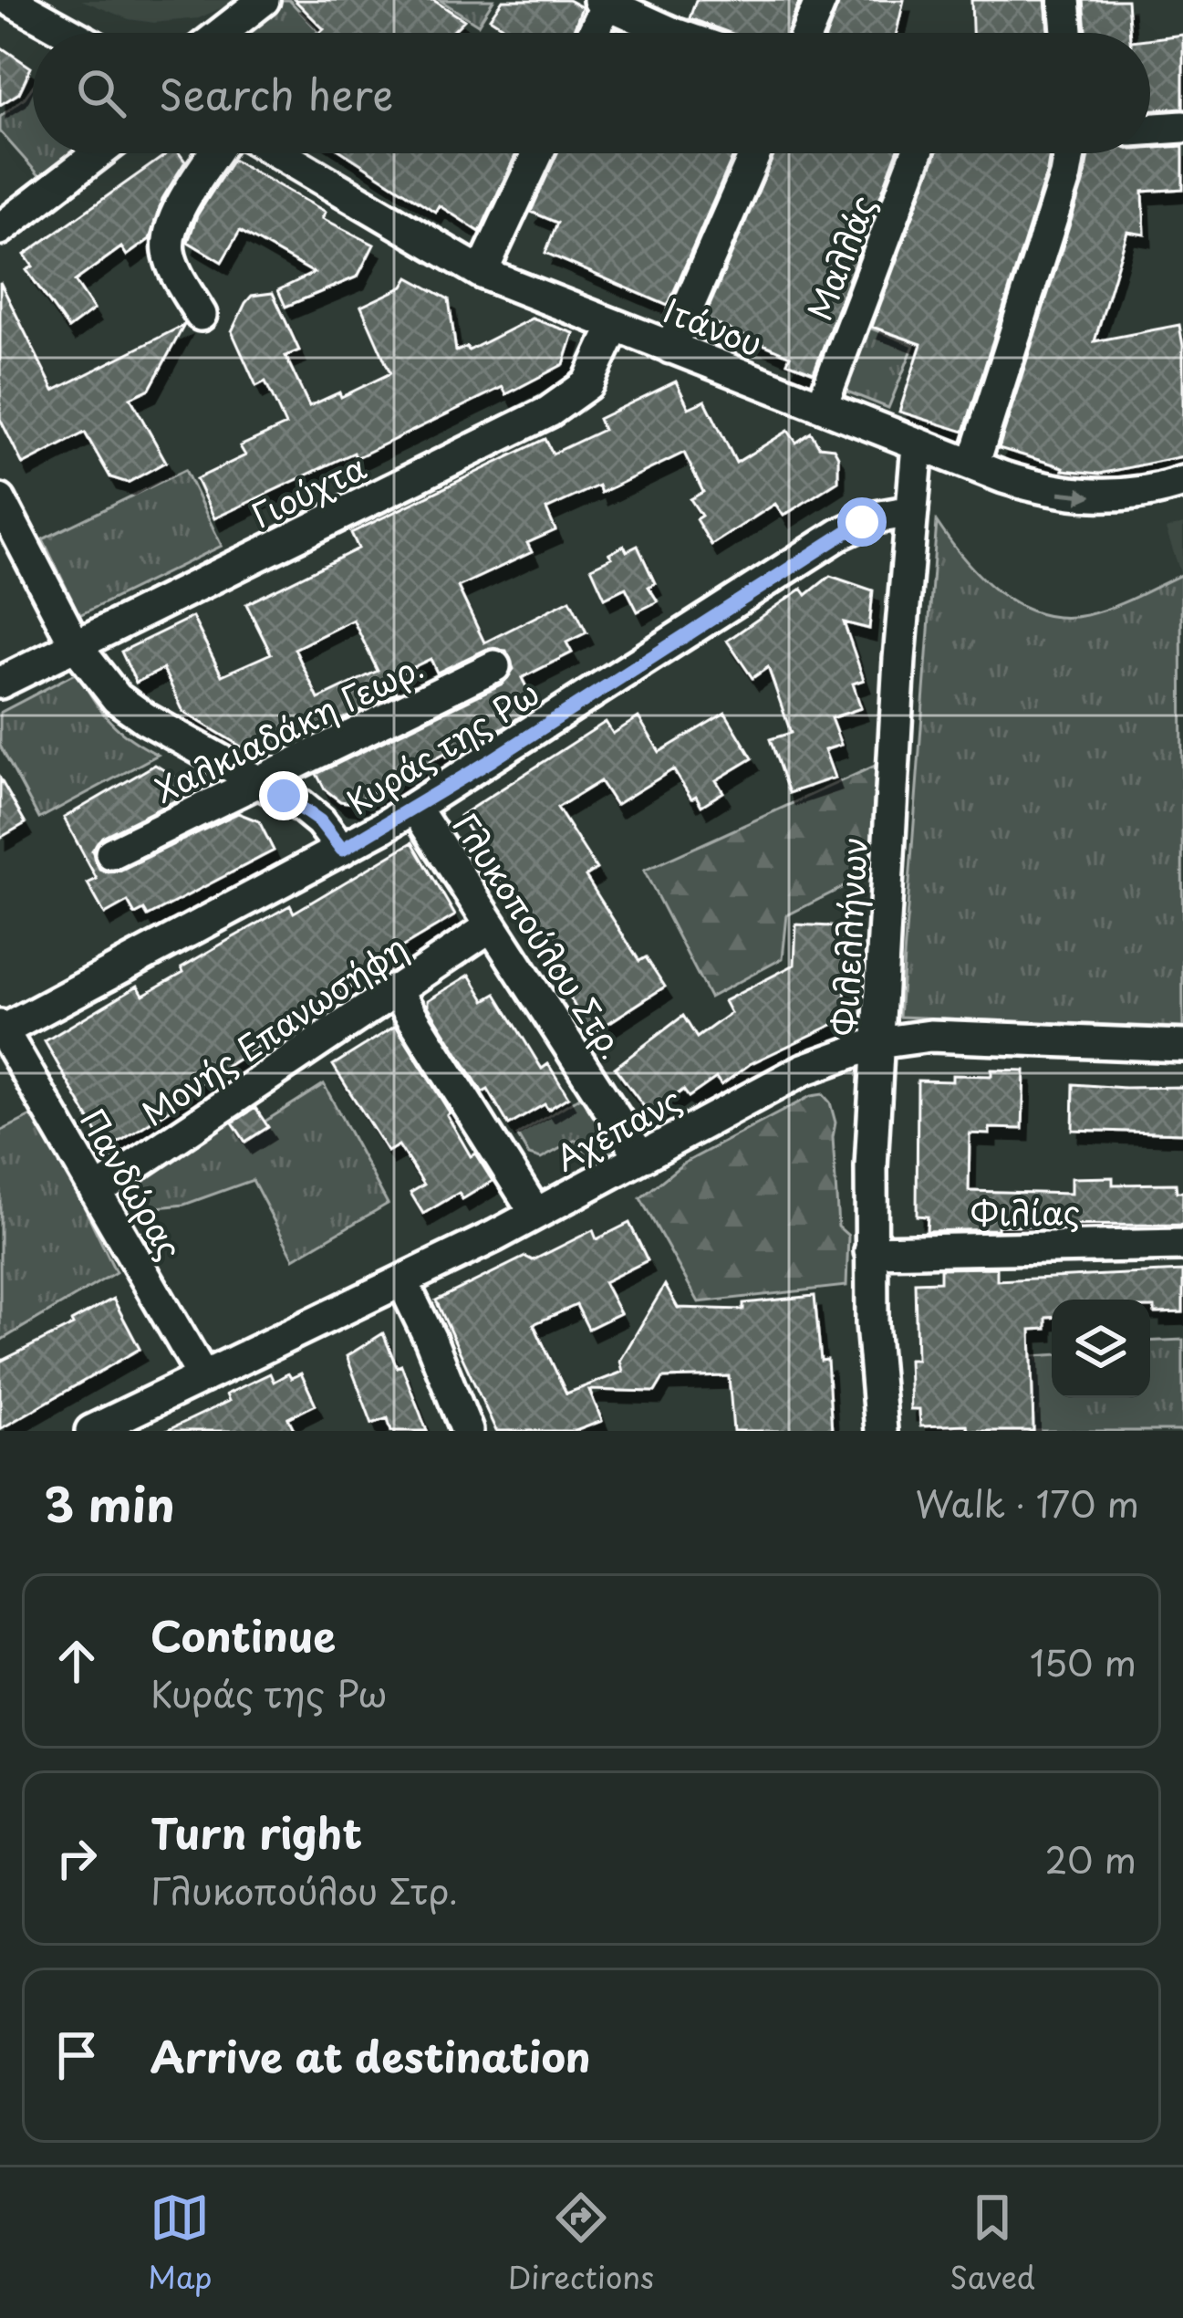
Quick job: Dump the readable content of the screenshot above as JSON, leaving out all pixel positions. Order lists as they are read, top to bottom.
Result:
{
  "streets": {
    "street": [
      "Μαλλάς",
      "Ιτάνου",
      "Γιούχτα",
      "Χαλκιαδάκη Γεωρ.",
      "Κυράς της Ρω",
      "Γλυκοπούλου Στρ.",
      "Φιλελλήνων",
      "Μονής Επανωσήφη",
      "Αχέπανς",
      "Πανδώρας",
      "Φιλίας"
    ]
  },
  "crossings": [
    ["Μαλλάς", "Ιτάνου"],
    ["Ιτάνου", "Γιούχτα"],
    ["Ιτάνου", "Φιλελλήνων"],
    ["Κυράς της Ρω", "Γλυκοπούλου Στρ."],
    ["Κυράς της Ρω", "Φιλελλήνων"],
    ["Κυράς της Ρω", "Πανδώρας"],
    ["Γλυκοπούλου Στρ.", "Μονής Επανωσήφη"],
    ["Γλυκοπούλου Στρ.", "Αχέπανς"],
    ["Φιλελλήνων", "Αχέπανς"],
    ["Φιλελλήνων", "Φιλίας"],
    ["Μονής Επανωσήφη", "Πανδώρας"],
    ["Αχέπανς", "Πανδώρας"]
  ],
  "page": {
    "search": "Search here",
    "heading": ["3 min", "Walk · 170 m"],
    "list": [
      ["Continue", "Κυράς της Ρω", "150 m"],
      ["Turn right", "Γλυκοπούλου Στρ.", "20 m"],
      "Arrive at destination"
    ],
    "nav": ["Map", "Directions", "Saved"]
  }
}
